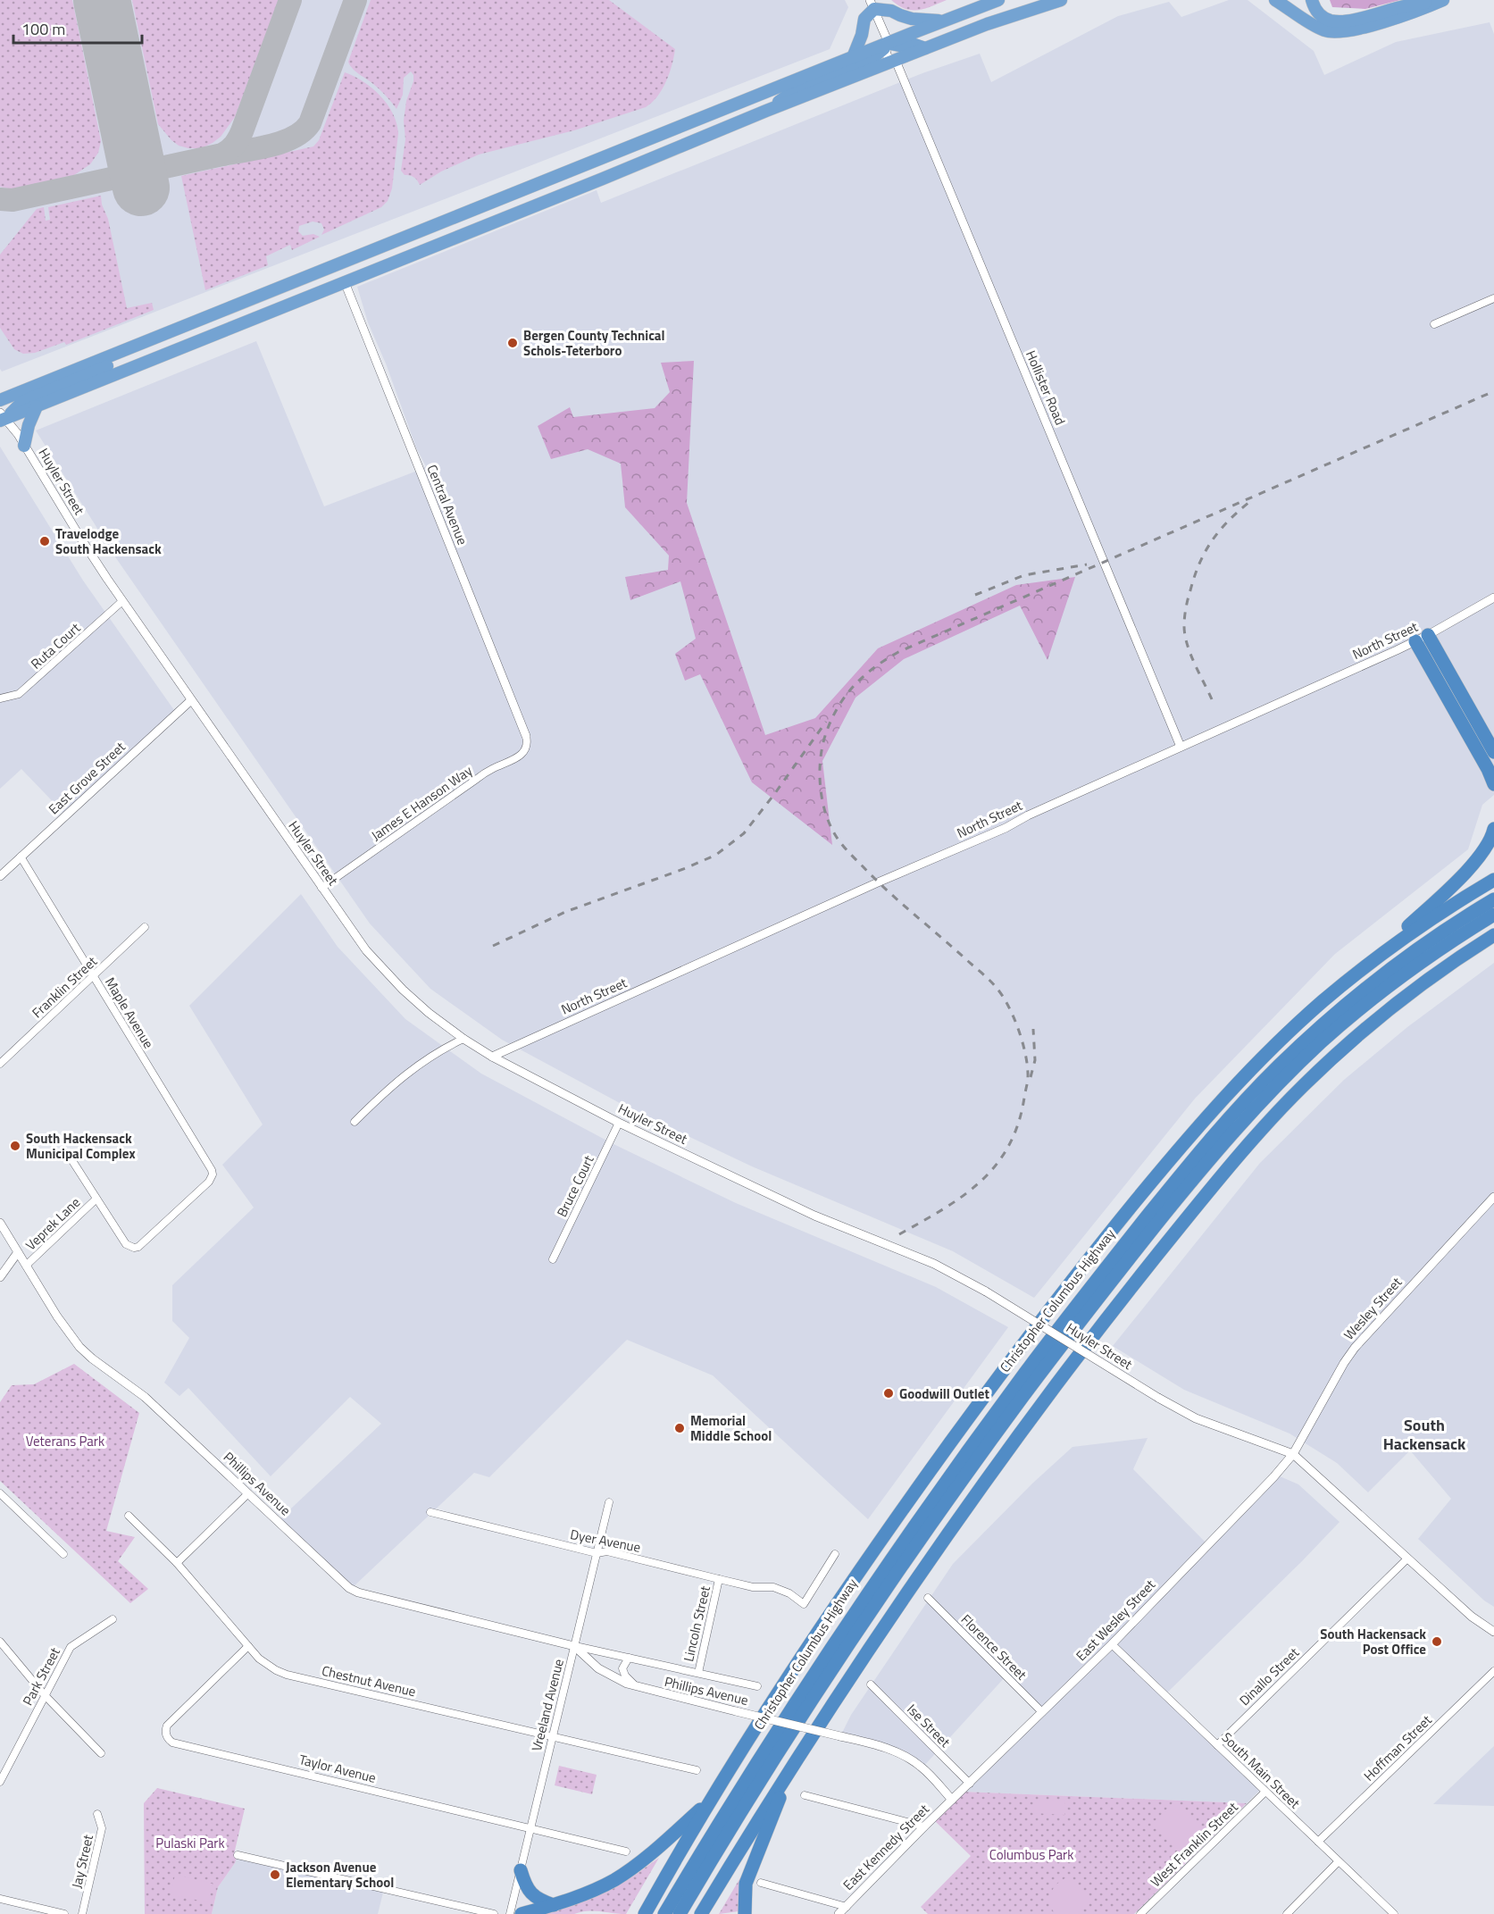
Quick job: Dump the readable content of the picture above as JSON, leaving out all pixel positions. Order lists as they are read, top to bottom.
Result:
{
  "streets": {
    "highway": ["Christopher Columbus Highway"],
    "street": [
      "Hollister Road",
      "Huyler Street",
      "Central Avenue",
      "North Street",
      "Ruta Court",
      "East Grove Street",
      "James E Hanson Way",
      "Franklin Street",
      "Maple Avenue",
      "Bruce Court",
      "Veprek Lane",
      "Wesley Street",
      "Phillips Avenue",
      "Dyer Avenue",
      "East Wesley Street",
      "Lincoln Street",
      "Florence Street",
      "Park Street",
      "Dinallo Street",
      "Chestnut Avenue",
      "Vreeland Avenue",
      "Ise Street",
      "Hoffman Street",
      "Taylor Avenue",
      "South Main Street",
      "West Franklin Street",
      "East Kennedy Street",
      "Jay Street"
    ]
  },
  "crossings": [
    ["Hollister Road", "North Street"],
    ["Huyler Street", "North Street"],
    ["Huyler Street", "Ruta Court"],
    ["Huyler Street", "East Grove Street"],
    ["Huyler Street", "James E Hanson Way"],
    ["Huyler Street", "Bruce Court"],
    ["Huyler Street", "Wesley Street"],
    ["Huyler Street", "East Wesley Street"],
    ["Huyler Street", "Dinallo Street"],
    ["Central Avenue", "James E Hanson Way"],
    ["East Grove Street", "Maple Avenue"],
    ["Franklin Street", "Maple Avenue"],
    ["Maple Avenue", "Veprek Lane"],
    ["Veprek Lane", "Phillips Avenue"],
    ["Wesley Street", "East Wesley Street"],
    ["Phillips Avenue", "East Wesley Street"],
    ["Phillips Avenue", "Lincoln Street"],
    ["Phillips Avenue", "Vreeland Avenue"],
    ["Phillips Avenue", "East Kennedy Street"],
    ["Dyer Avenue", "Lincoln Street"],
    ["Dyer Avenue", "Vreeland Avenue"],
    ["East Wesley Street", "Florence Street"],
    ["East Wesley Street", "Ise Street"],
    ["East Wesley Street", "South Main Street"],
    ["East Wesley Street", "East Kennedy Street"],
    ["Dinallo Street", "South Main Street"],
    ["Chestnut Avenue", "Vreeland Avenue"],
    ["Chestnut Avenue", "Taylor Avenue"],
    ["Vreeland Avenue", "Taylor Avenue"],
    ["Hoffman Street", "South Main Street"],
    ["South Main Street", "West Franklin Street"]
  ],
  "districts": ["South Hackensack"],
  "parks": ["Veterans Park", "Pulaski Park", "Columbus Park"],
  "places": [
    "Bergen County Technical Schols-Teterboro",
    "Travelodge South Hackensack",
    "South Hackensack Municipal Complex",
    "Goodwill Outlet",
    "Memorial Middle School",
    "South Hackensack Post Office",
    "Jackson Avenue Elementary School"
  ],
  "scale_bar": "100 m"
}
